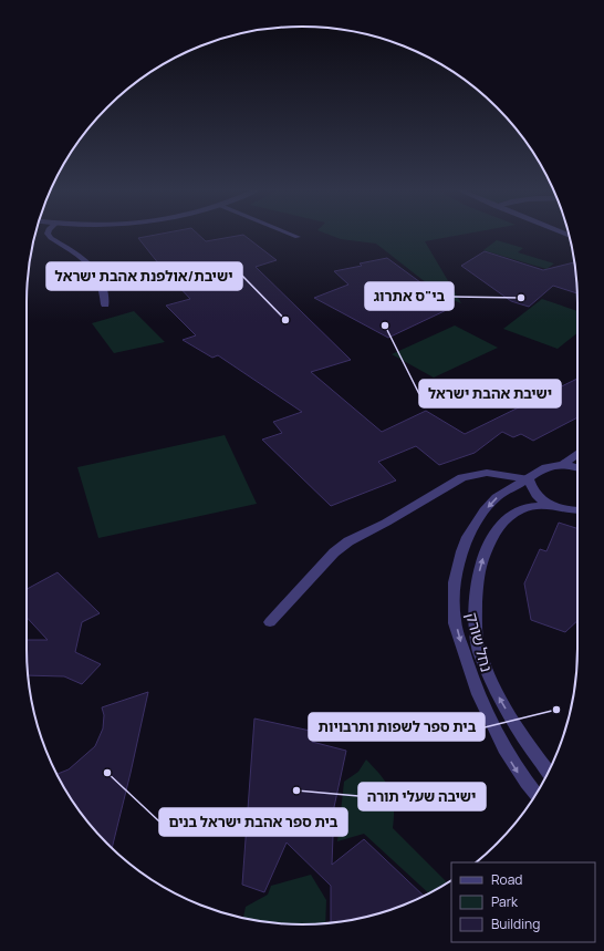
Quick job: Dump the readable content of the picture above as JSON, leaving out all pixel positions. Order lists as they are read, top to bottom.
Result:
{
  "streets": {
    "street": ["נחל שורק"]
  },
  "places": [
    "בי\"ס אתרוג",
    "ישיבת/אולפנת אהבת ישראל",
    "ישיבת אהבת ישראל",
    "בית ספר לשפות ותרבויות",
    "בית ספר אהבת ישראל בנים",
    "ישיבה שעלי תורה"
  ],
  "legend": ["Road", "Park", "Building"]
}
